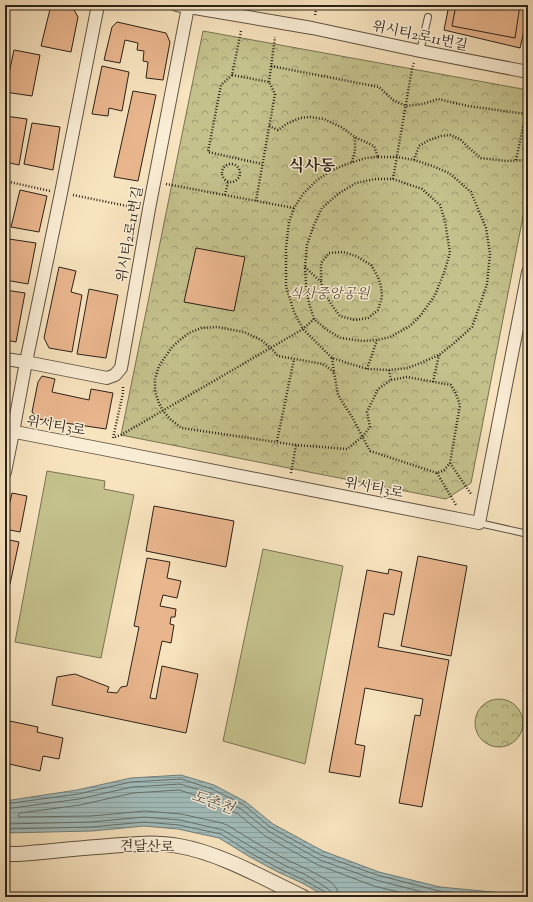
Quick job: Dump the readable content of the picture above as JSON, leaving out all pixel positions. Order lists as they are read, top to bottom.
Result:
{
  "streets": {
    "street": ["위시티2로11번길", "위시티3로", "견달산로"]
  },
  "districts": ["식사동"],
  "water": ["도촌천"],
  "parks": ["식사중앙공원"]
}
